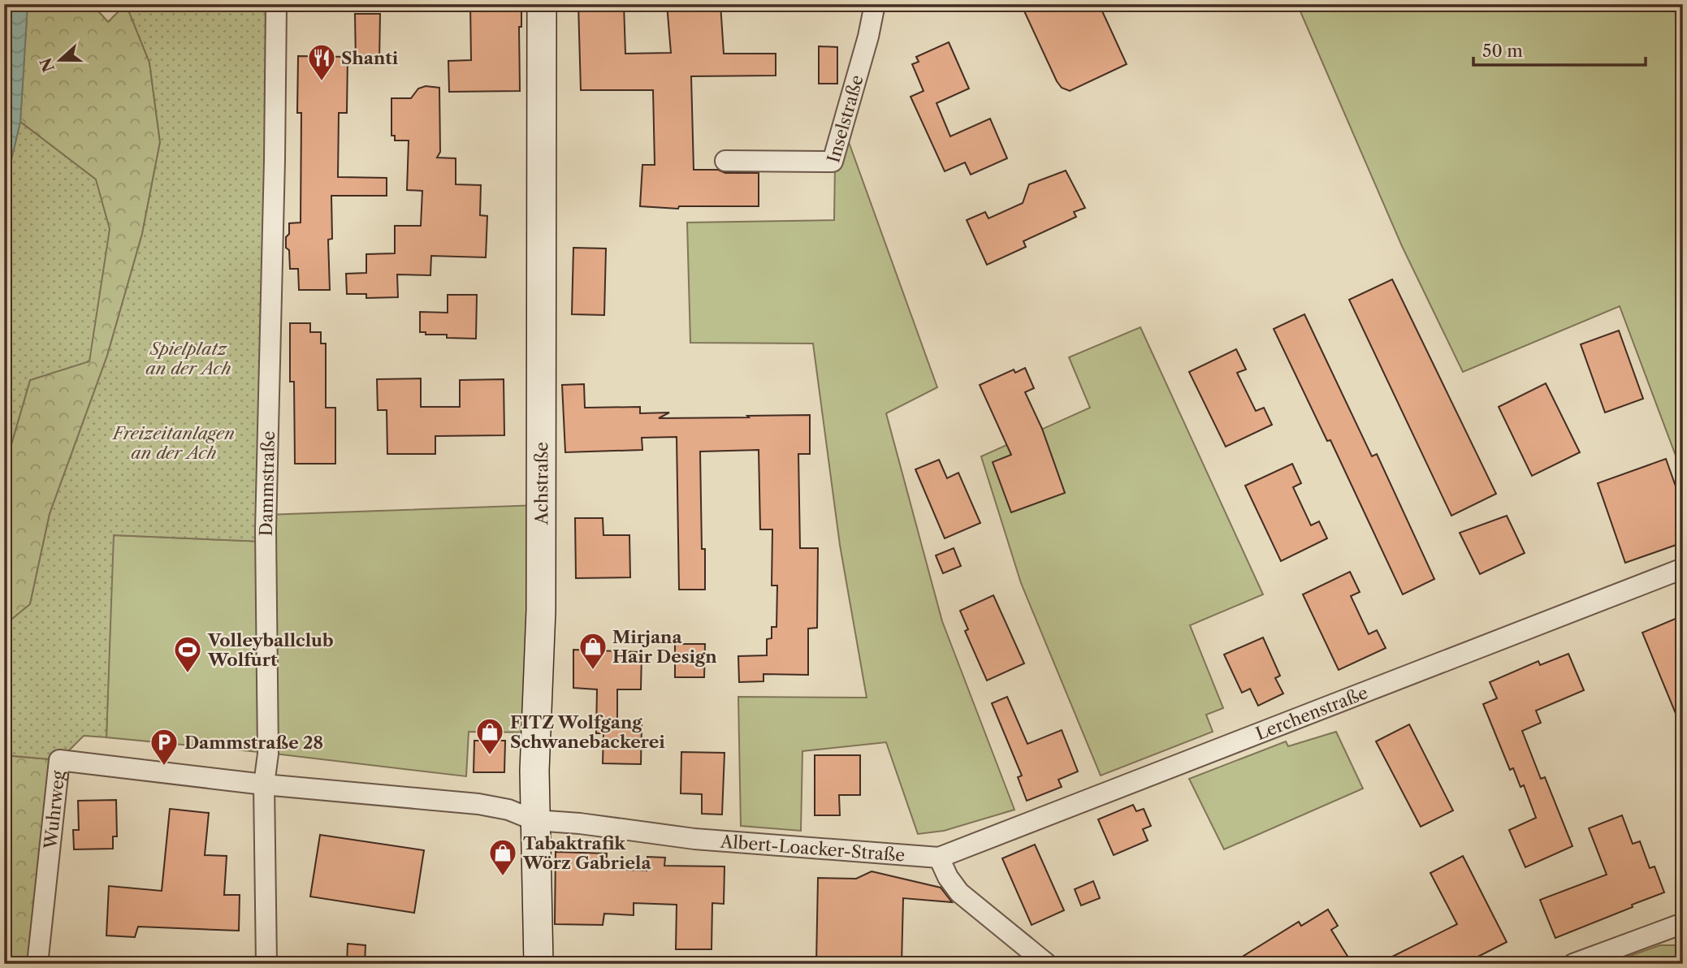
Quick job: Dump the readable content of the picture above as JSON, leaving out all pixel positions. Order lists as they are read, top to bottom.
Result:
{
  "streets": {
    "main road": ["Achstraße"],
    "street": [
      "Inselstraße",
      "Dammstraße",
      "Lerchenstraße",
      "Wuhrweg",
      "Albert-Loacker-Straße"
    ]
  },
  "crossings": [
    ["Dammstraße", "Wuhrweg"],
    ["Dammstraße", "Albert-Loacker-Straße"],
    ["Achstraße", "Albert-Loacker-Straße"],
    ["Lerchenstraße", "Albert-Loacker-Straße"],
    ["Wuhrweg", "Albert-Loacker-Straße"]
  ],
  "parks": ["Spielplatz an der Ach", "Freizeitanlagen an der Ach"],
  "places": {
    "restaurant": ["Shanti"],
    "shop": ["Mirjana Hair Design", "FITZ Wolfgang Schwanebackerei", "Tabaktrafik Wörz Gabriela"],
    "sports": ["Volleyballclub Wolfurt"],
    "parking": ["Dammstraße 28"]
  },
  "scale_bar": "50 m",
  "north": "left"
}
